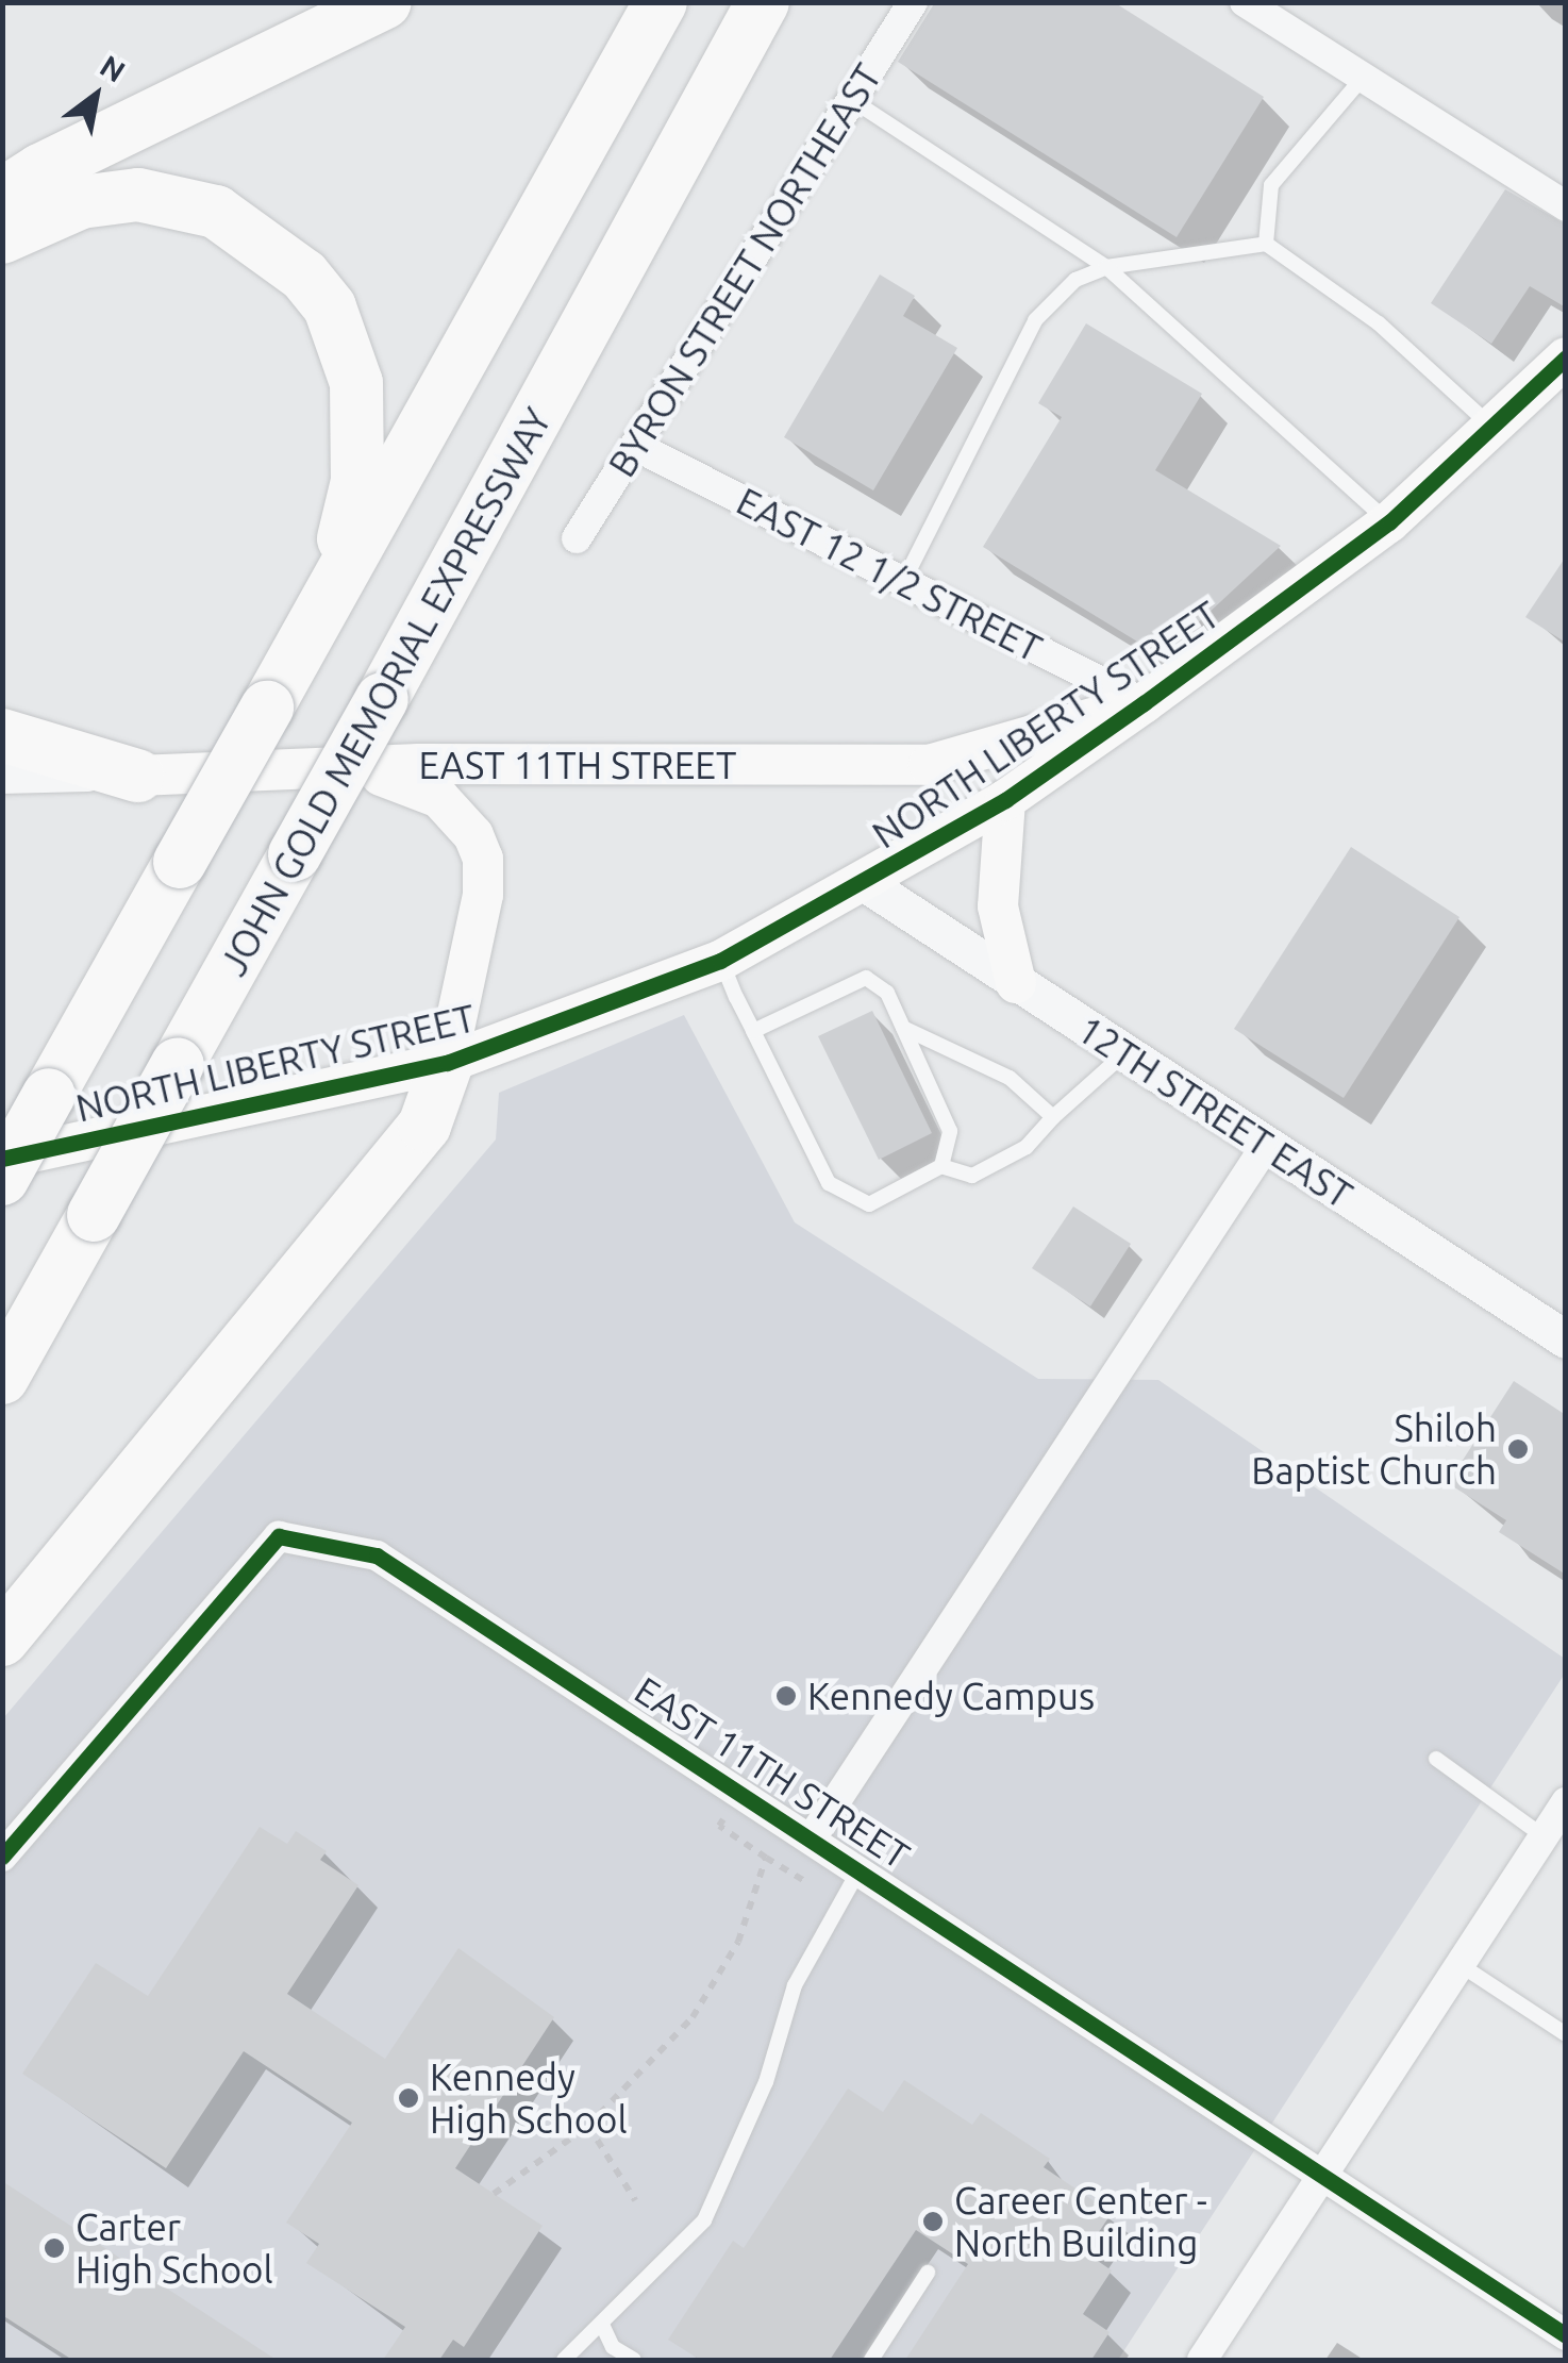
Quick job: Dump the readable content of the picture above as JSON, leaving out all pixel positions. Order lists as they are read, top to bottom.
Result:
{
  "streets": {
    "highway": ["JOHN GOLD MEMORIAL EXPRESSWAY"],
    "main road": ["NORTH LIBERTY STREET", "EAST 11TH STREET"],
    "street": ["BYRON STREET NORTHEAST", "EAST 12 1/2 STREET", "12TH STREET EAST"]
  },
  "crossings": [
    ["BYRON STREET NORTHEAST", "EAST 12 1/2 STREET"],
    ["EAST 12 1/2 STREET", "NORTH LIBERTY STREET"],
    ["EAST 12 1/2 STREET", "EAST 11TH STREET"],
    ["NORTH LIBERTY STREET", "EAST 11TH STREET"],
    ["NORTH LIBERTY STREET", "12TH STREET EAST"]
  ],
  "places": [
    "Shiloh Baptist Church",
    "Kennedy Campus",
    "Kennedy High School",
    "Career Center - North Building",
    "Carter High School"
  ],
  "north": "top right"
}
